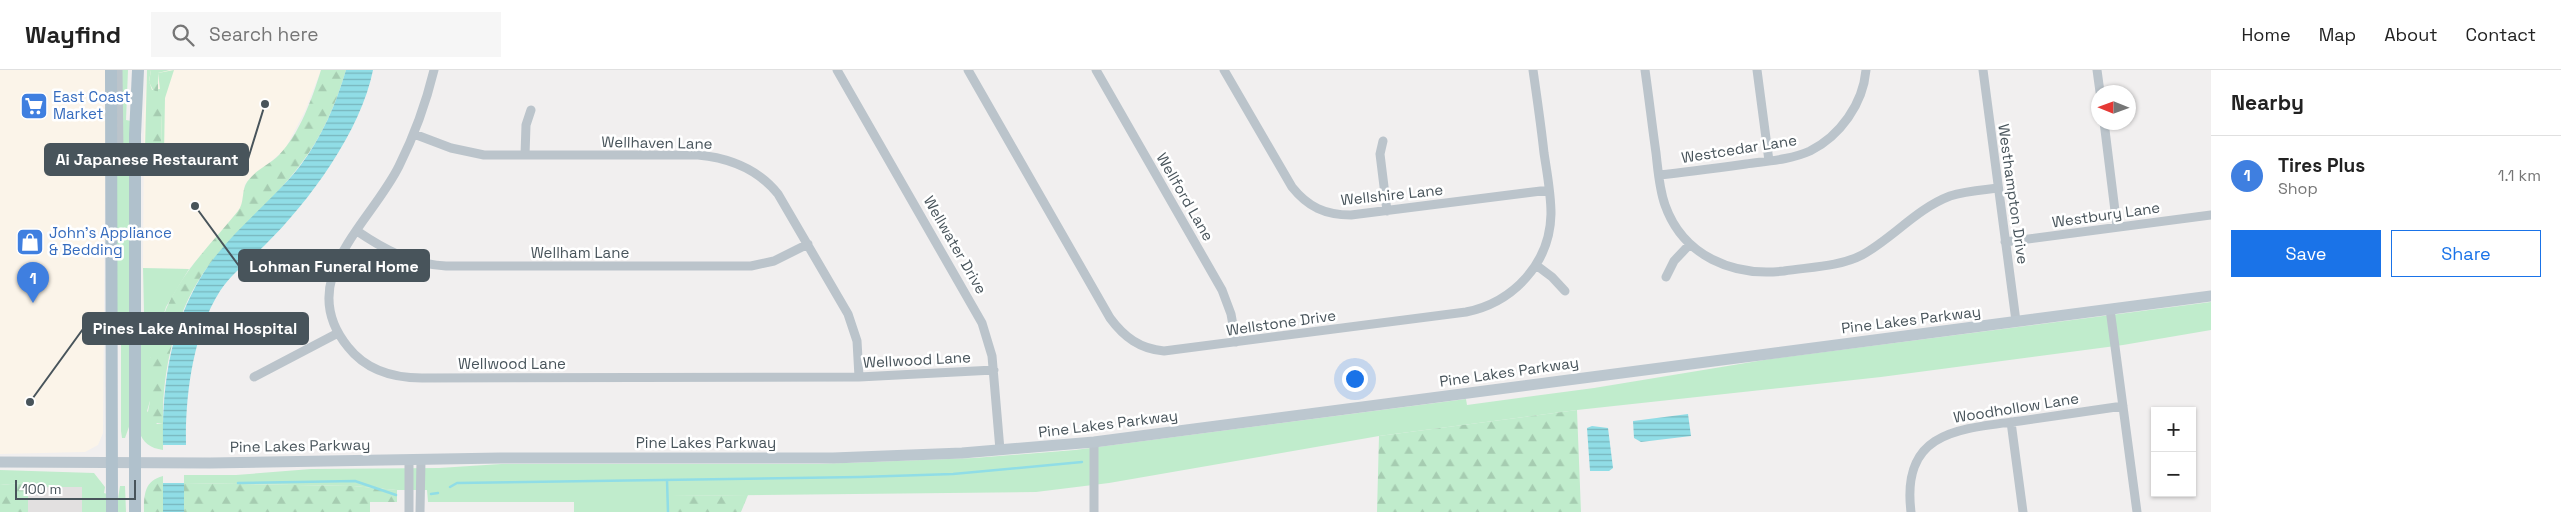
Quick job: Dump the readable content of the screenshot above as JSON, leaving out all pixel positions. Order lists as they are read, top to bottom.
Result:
{
  "streets": {
    "street": [
      "Wellhaven Lane",
      "Westcedar Lane",
      "Westhampton Drive",
      "Wellshire Lane",
      "Wellford Lane",
      "Westbury Lane",
      "Wellwater Drive",
      "Wellham Lane",
      "Pine Lakes Parkway",
      "Wellstone Drive",
      "Wellwood Lane",
      "Woodhollow Lane"
    ]
  },
  "crossings": [
    ["Wellhaven Lane", "Wellham Lane"],
    ["Wellhaven Lane", "Wellwood Lane"],
    ["Westhampton Drive", "Westbury Lane"],
    ["Westhampton Drive", "Pine Lakes Parkway"],
    ["Wellshire Lane", "Wellstone Drive"],
    ["Wellford Lane", "Wellstone Drive"],
    ["Wellwater Drive", "Pine Lakes Parkway"],
    ["Wellwater Drive", "Wellwood Lane"],
    ["Wellham Lane", "Wellwood Lane"]
  ],
  "places": {
    "other": ["Ai Japanese Restaurant", "Lohman Funeral Home", "Pines Lake Animal Hospital"],
    "supermarket": ["East Coast Market"],
    "shop": ["John's Appliance & Bedding"]
  },
  "scale_bar": "100 m",
  "north": "left",
  "page": {
    "header": "Wayfind",
    "search": "Search here",
    "nav": [
      "Home",
      "Map",
      "About",
      "Contact"
    ],
    "heading": "Nearby",
    "list": [
      {
        "mark": "1",
        "name": "Tires Plus",
        "note": "Shop",
        "value": "1.1 km"
      }
    ],
    "buttons": ["Save", "Share"],
    "pins": "1",
    "map_buttons": ["+", "−"],
    "scale": "100 m"
  }
}
